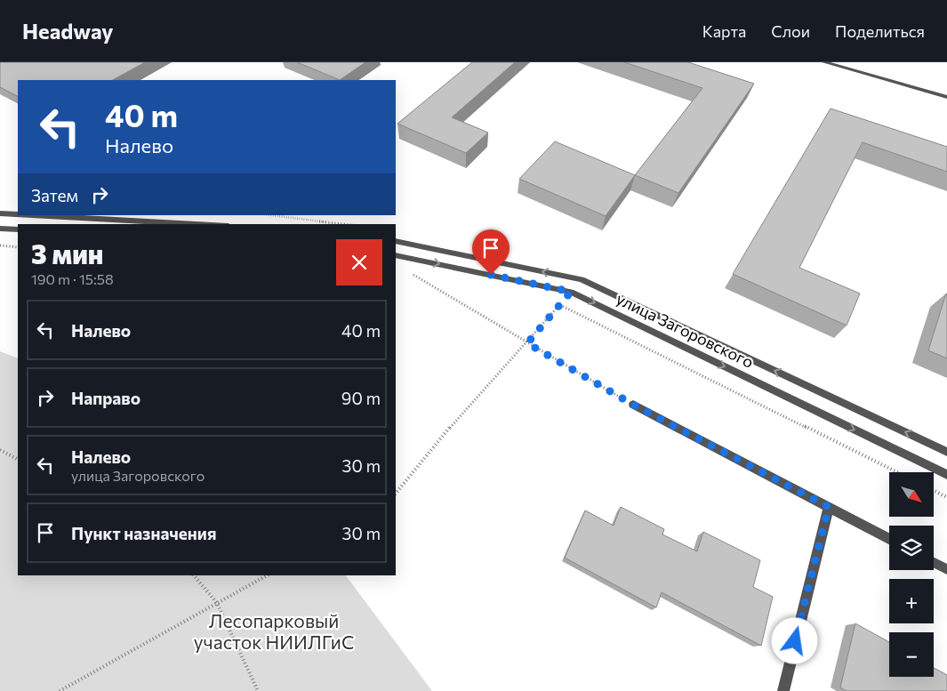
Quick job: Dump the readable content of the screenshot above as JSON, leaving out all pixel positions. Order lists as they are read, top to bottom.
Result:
{
  "streets": {
    "street": ["улица Загоровского"]
  },
  "parks": ["Лесопарковый участок НИИЛГиС"],
  "north": "bottom right",
  "page": {
    "header": "Headway",
    "nav": ["Карта", "Слои", "Поделиться"],
    "turn": ["40 m", "Налево"],
    "then": "Затем",
    "heading": ["3 мин", "190 m · 15:58"],
    "list": [
      {
        "name": "Налево",
        "value": "40 m"
      },
      {
        "name": "Направо",
        "value": "90 m"
      },
      {
        "name": "Налево",
        "note": "улица Загоровского",
        "value": "30 m"
      },
      {
        "name": "Пункт назначения",
        "value": "30 m"
      }
    ],
    "map_buttons": ["+", "−"]
  }
}
